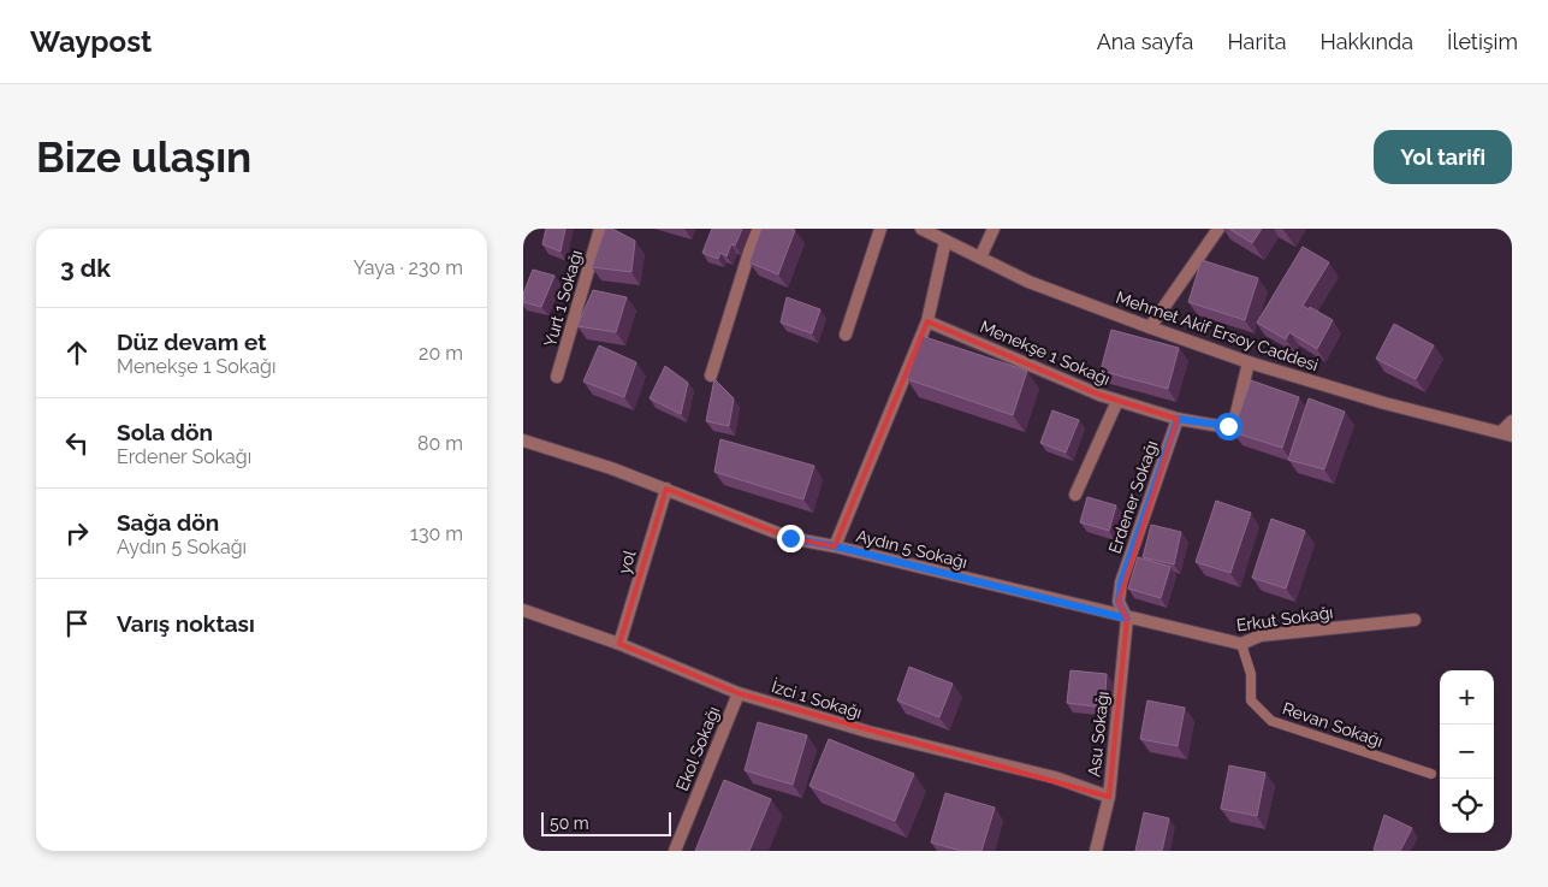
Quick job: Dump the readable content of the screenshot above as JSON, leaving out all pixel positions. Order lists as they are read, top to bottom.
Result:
{
  "streets": {
    "street": [
      "Yurt 1 Sokağı",
      "Mehmet Akif Ersoy Caddesi",
      "Menekşe 1 Sokağı",
      "Erdener Sokağı",
      "Aydın 5 Sokağı",
      "yol",
      "Erkut Sokağı",
      "İzci 1 Sokağı",
      "Asu Sokağı",
      "Ekol Sokağı"
    ],
    "lane": ["Revan Sokağı"]
  },
  "crossings": [
    ["Mehmet Akif Ersoy Caddesi", "Menekşe 1 Sokağı"],
    ["Menekşe 1 Sokağı", "Erdener Sokağı"],
    ["Erdener Sokağı", "Aydın 5 Sokağı"],
    ["Erdener Sokağı", "Erkut Sokağı"],
    ["Erdener Sokağı", "Asu Sokağı"],
    ["Aydın 5 Sokağı", "yol"],
    ["Aydın 5 Sokağı", "Erkut Sokağı"],
    ["Aydın 5 Sokağı", "Asu Sokağı"],
    ["yol", "İzci 1 Sokağı"],
    ["Erkut Sokağı", "Revan Sokağı"],
    ["Erkut Sokağı", "Asu Sokağı"],
    ["İzci 1 Sokağı", "Asu Sokağı"],
    ["İzci 1 Sokağı", "Ekol Sokağı"]
  ],
  "scale_bar": "50 m",
  "page": {
    "header": "Waypost",
    "nav": [
      "Ana sayfa",
      "Harita",
      "Hakkında",
      "İletişim"
    ],
    "buttons": "Yol tarifi",
    "title": "Bize ulaşın",
    "heading": ["3 dk", "Yaya · 230 m"],
    "list": [
      ["Düz devam et", "Menekşe 1 Sokağı", "20 m"],
      ["Sola dön", "Erdener Sokağı", "80 m"],
      ["Sağa dön", "Aydın 5 Sokağı", "130 m"],
      "Varış noktası"
    ],
    "map_buttons": ["+", "−"],
    "scale": "50 m"
  }
}
